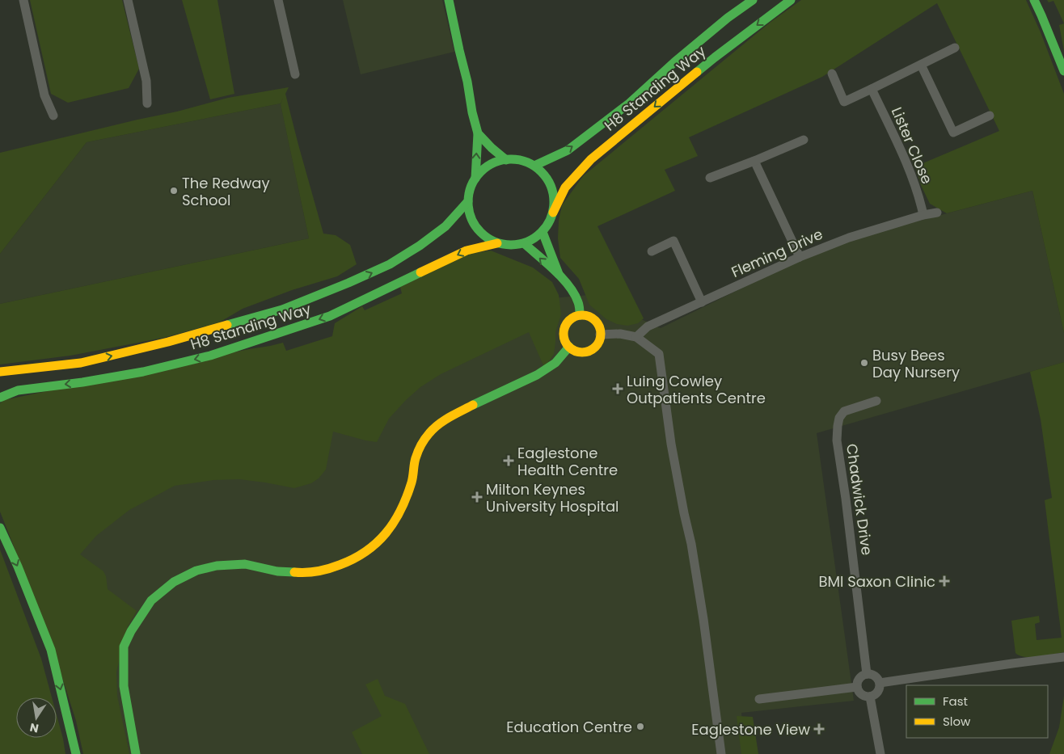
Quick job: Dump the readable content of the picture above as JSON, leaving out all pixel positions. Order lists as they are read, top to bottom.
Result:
{
  "streets": {
    "main road": ["H8 Standing Way"],
    "street": ["Lister Close", "Fleming Drive", "Chadwick Drive"]
  },
  "crossings": [
    ["Lister Close", "Fleming Drive"]
  ],
  "places": {
    "other": ["The Redway School", "Busy Bees Day Nursery", "Education Centre"],
    "health": [
      "Luing Cowley Outpatients Centre",
      "Eaglestone Health Centre",
      "Milton Keynes University Hospital",
      "BMI Saxon Clinic",
      "Eaglestone View"
    ]
  },
  "legend": ["Fast", "Slow"],
  "north": "bottom"
}
